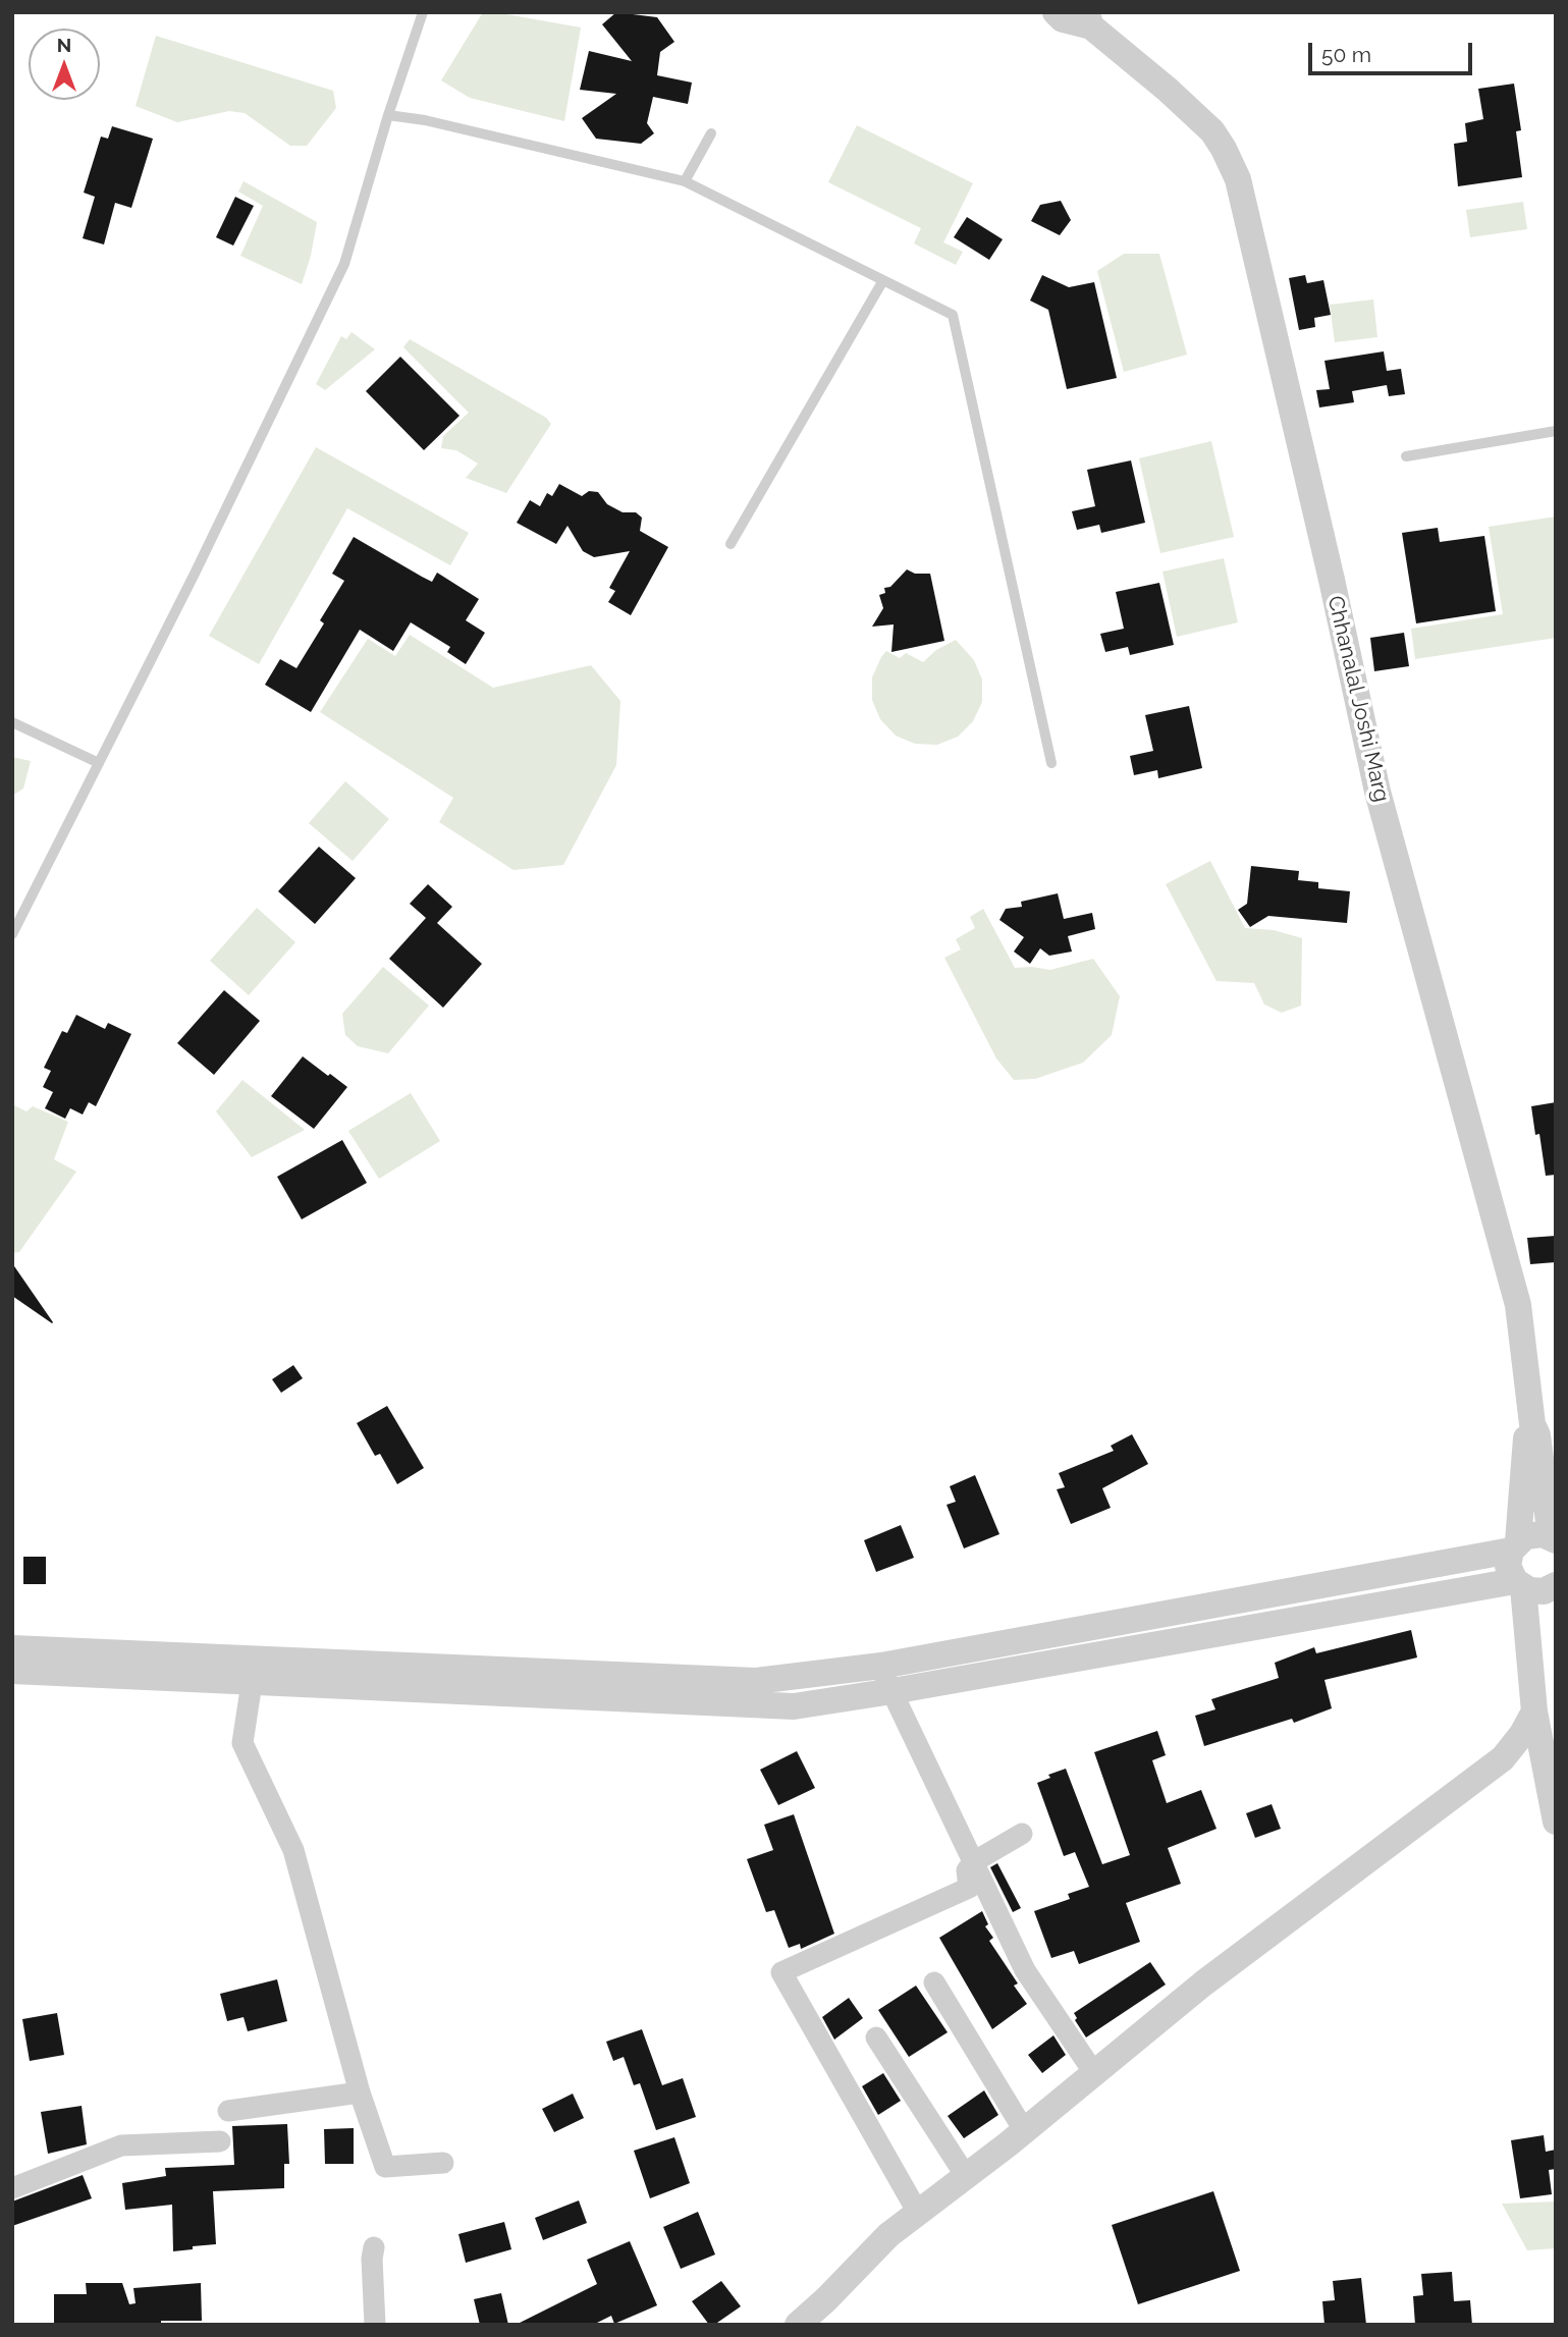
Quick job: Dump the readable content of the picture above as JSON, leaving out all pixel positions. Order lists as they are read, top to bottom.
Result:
{
  "streets": {
    "street": ["Chhanalal Joshi Marg"]
  },
  "scale_bar": "50 m",
  "north": "top"
}
